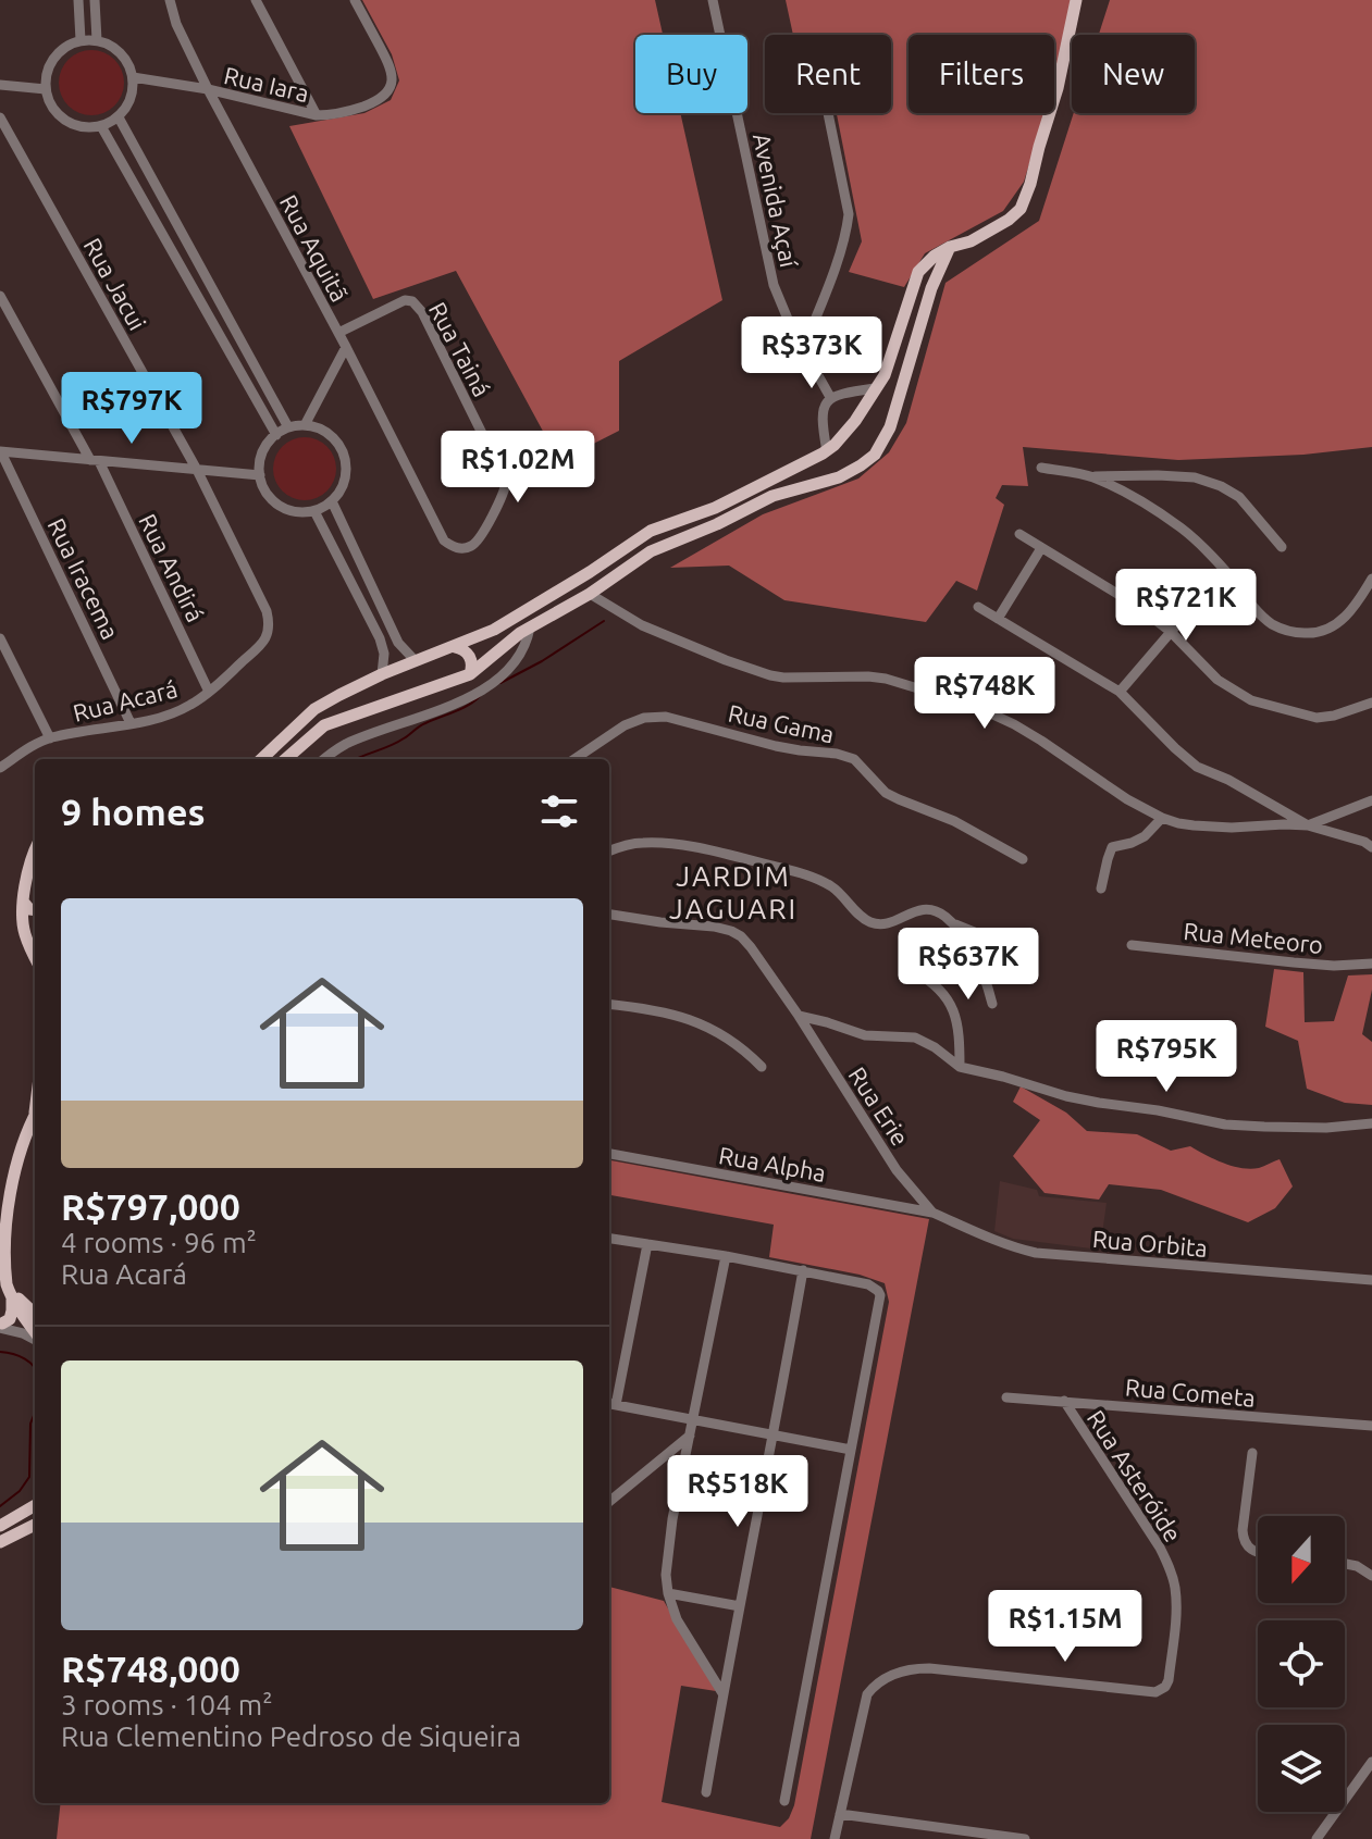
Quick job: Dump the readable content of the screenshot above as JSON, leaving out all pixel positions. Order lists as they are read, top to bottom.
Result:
{
  "streets": {
    "street": [
      "Rua Iara",
      "Avenida Açaí",
      "Rua Aquitã",
      "Rua Jacui",
      "Rua Tainá",
      "Rua Andirá",
      "Rua Iracema",
      "Rua Acará",
      "Rua Gama",
      "Rua Meteoro",
      "Rua Erie",
      "Rua Alpha",
      "Rua Orbita",
      "Rua Cometa",
      "Rua Asteróide"
    ]
  },
  "crossings": [
    ["Rua Iara", "Rua Aquitã"],
    ["Rua Aquitã", "Rua Tainá"],
    ["Rua Jacui", "Rua Acará"],
    ["Rua Andirá", "Rua Acará"],
    ["Rua Iracema", "Rua Acará"],
    ["Rua Erie", "Rua Alpha"],
    ["Rua Erie", "Rua Orbita"],
    ["Rua Alpha", "Rua Orbita"],
    ["Rua Cometa", "Rua Asteróide"]
  ],
  "districts": ["JARDIM JAGUARI"],
  "north": "bottom",
  "page": {
    "chip": [
      "Buy",
      "Rent",
      "Filters",
      "New"
    ],
    "price": [
      "R$373K",
      "R$797K",
      "R$1.02M",
      "R$721K",
      "R$748K",
      "R$637K",
      "R$795K",
      "R$518K",
      "R$1.15M"
    ],
    "heading": "9 homes",
    "list": [
      {
        "name": "R$797,000",
        "note": "4 rooms · 96 m² · Rua Acará"
      },
      {
        "name": "R$748,000",
        "note": "3 rooms · 104 m² · Rua Clementino Pedroso de Siqueira"
      }
    ]
  }
}
